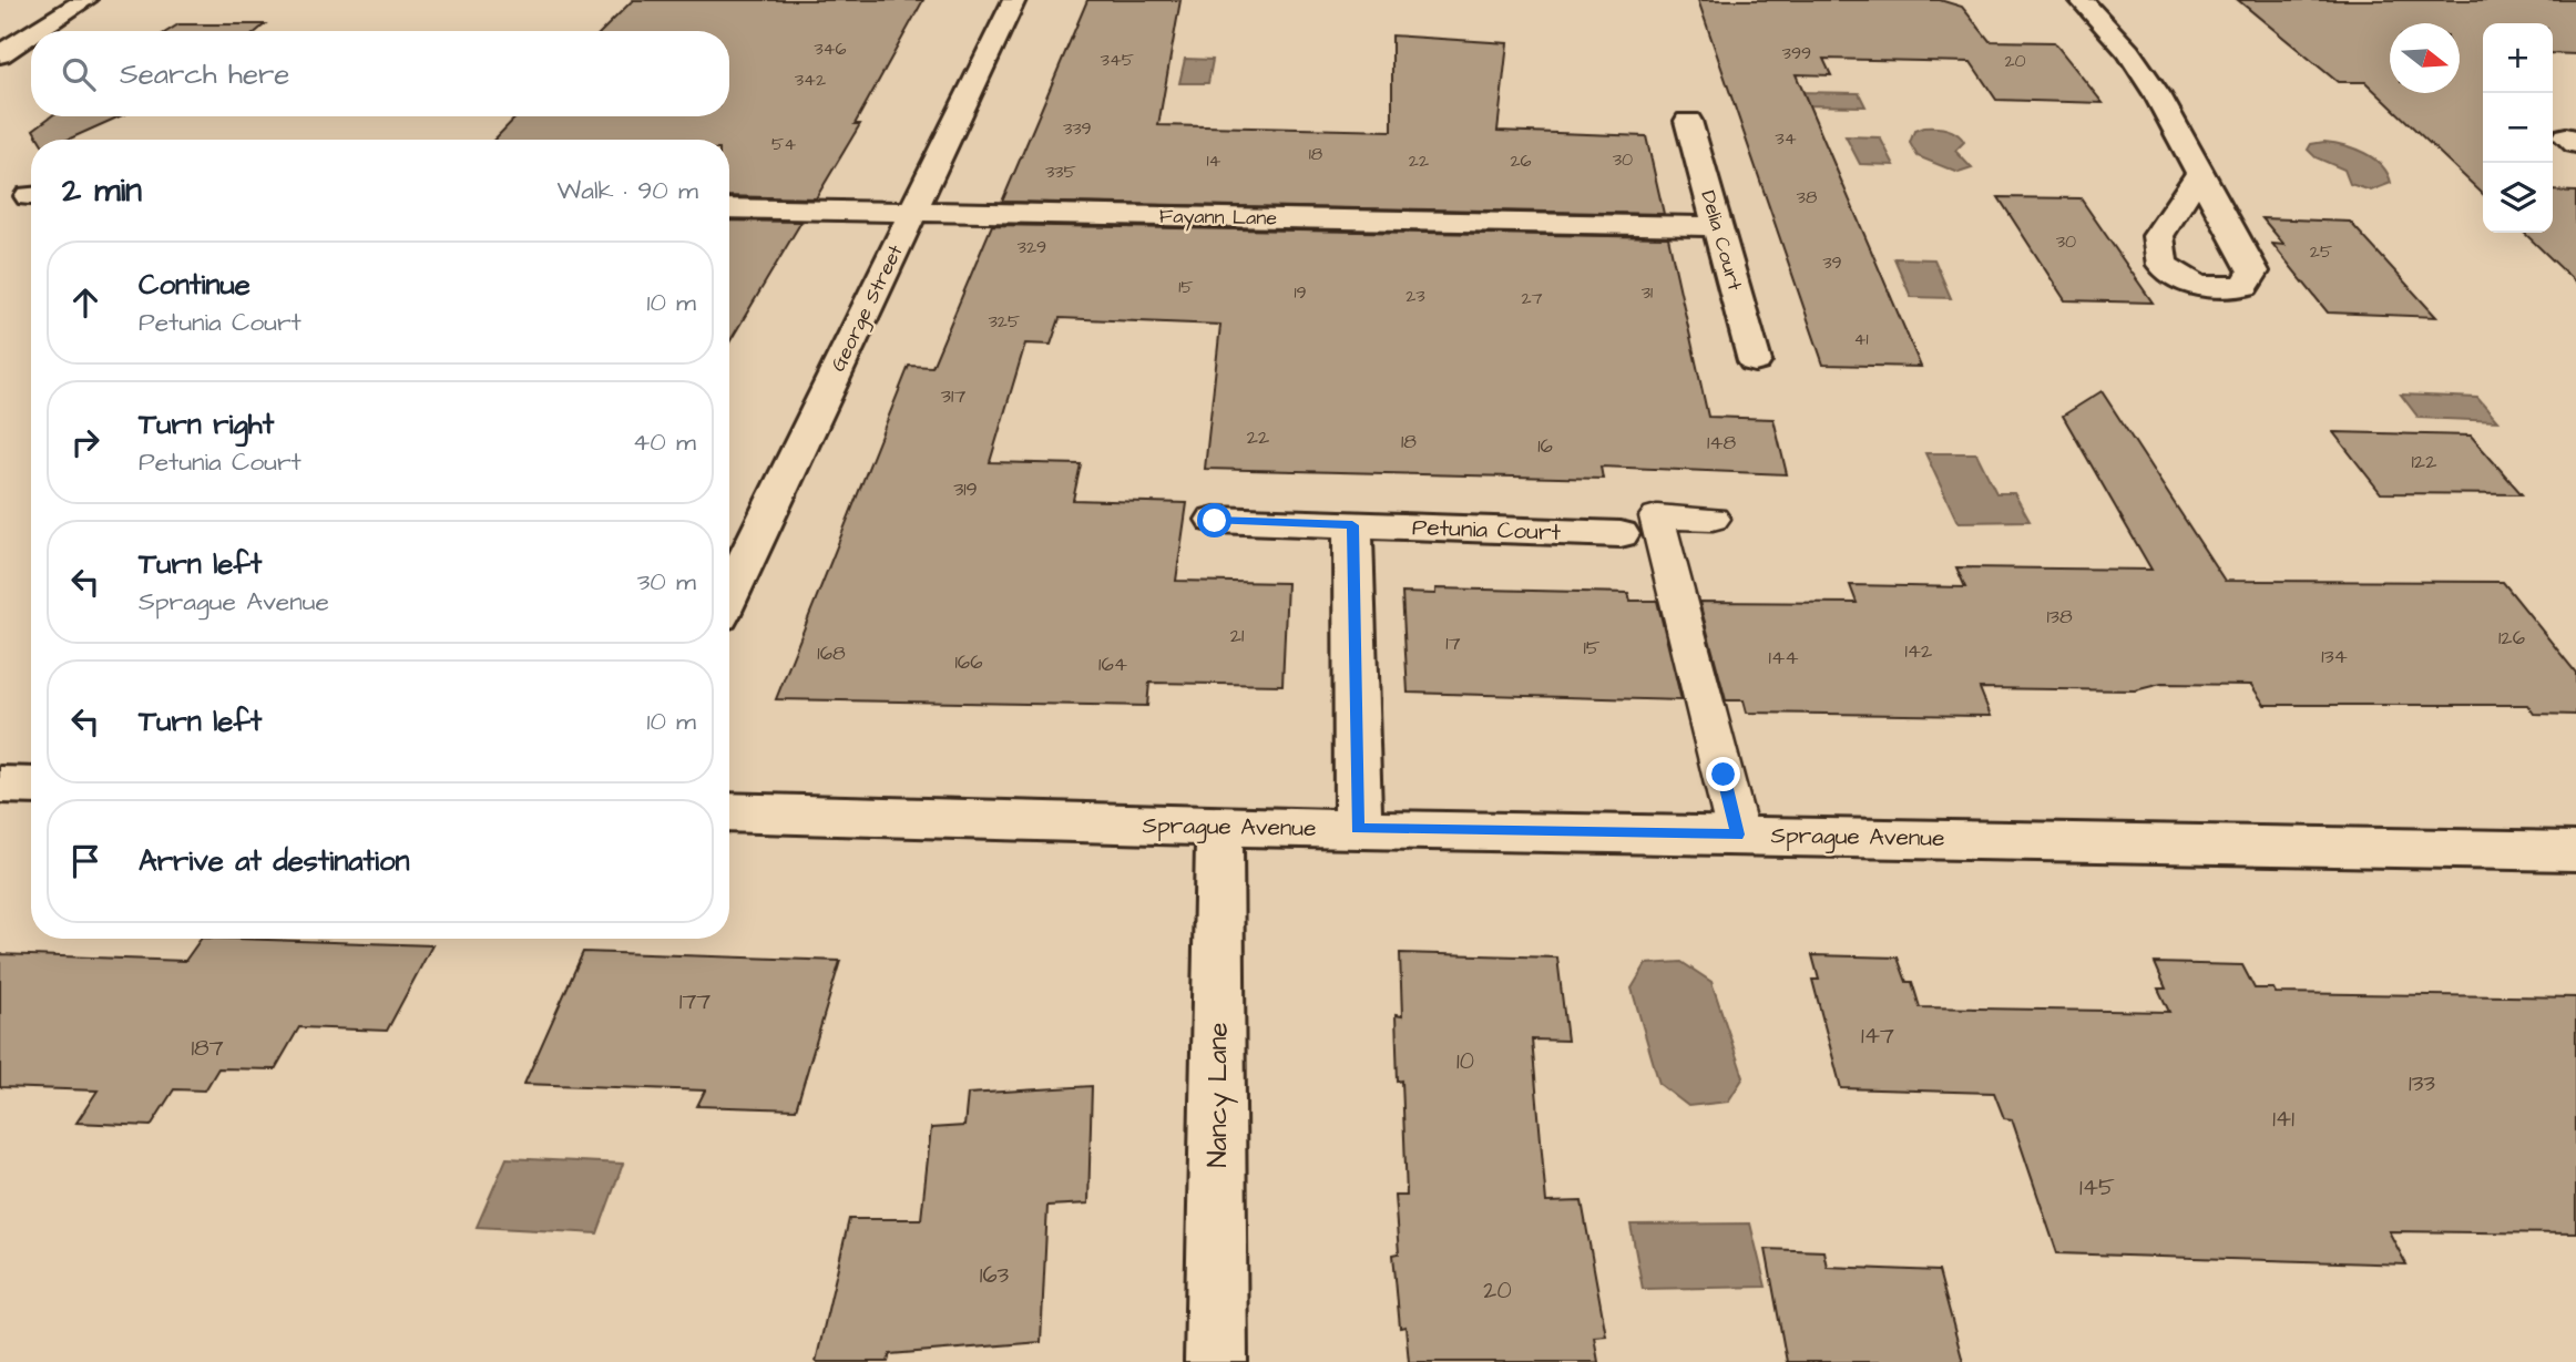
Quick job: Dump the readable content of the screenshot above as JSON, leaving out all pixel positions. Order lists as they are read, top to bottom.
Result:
{
  "streets": {
    "street": [
      "Fayann Lane",
      "Delia Court",
      "George Street",
      "Petunia Court",
      "Sprague Avenue",
      "Nancy Lane"
    ]
  },
  "crossings": [
    ["Fayann Lane", "Delia Court"],
    ["Fayann Lane", "George Street"],
    ["Sprague Avenue", "Nancy Lane"]
  ],
  "house_numbers": [
    "346",
    "399",
    "345",
    "20",
    "342",
    "339",
    "34",
    "54",
    "18",
    "30",
    "14",
    "22",
    "26",
    "335",
    "38",
    "30",
    "329",
    "25",
    "39",
    "15",
    "19",
    "31",
    "23",
    "27",
    "325",
    "41",
    "317",
    "22",
    "18",
    "148",
    "16",
    "122",
    "319",
    "138",
    "21",
    "126",
    "17",
    "15",
    "142",
    "168",
    "134",
    "144",
    "166",
    "164",
    "177",
    "147",
    "187",
    "10",
    "133",
    "141",
    "145",
    "163",
    "20"
  ],
  "north": "right",
  "page": {
    "map_buttons": ["+", "−"],
    "search": "Search here",
    "heading": ["2 min", "Walk · 90 m"],
    "list": [
      ["Continue", "Petunia Court", "10 m"],
      ["Turn right", "Petunia Court", "40 m"],
      ["Turn left", "Sprague Avenue", "30 m"],
      ["Turn left", "10 m"],
      "Arrive at destination"
    ]
  }
}
